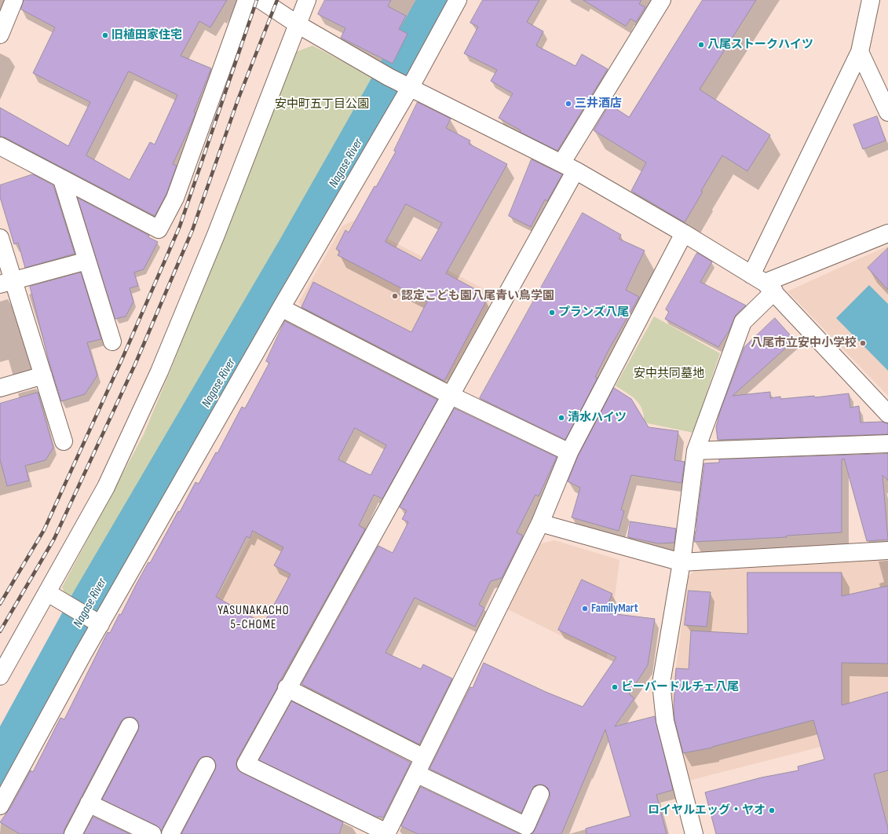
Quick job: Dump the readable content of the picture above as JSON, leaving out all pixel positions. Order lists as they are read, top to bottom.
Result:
{
  "districts": ["YASUNAKACHO 5-CHOME"],
  "water": ["Nagase River"],
  "parks": ["安中町五丁目公園", "安中共同墓地"],
  "places": [
    "旧植田家住宅",
    "八尾ストークハイツ",
    "三井酒店",
    "認定こども園八尾青い鳥学園",
    "プランズ八尾",
    "八尾市立安中小学校",
    "清水ハイツ",
    "FamilyMart",
    "ビーバードルチェ八尾",
    "ロイヤルエッグ・ヤオ"
  ]
}
